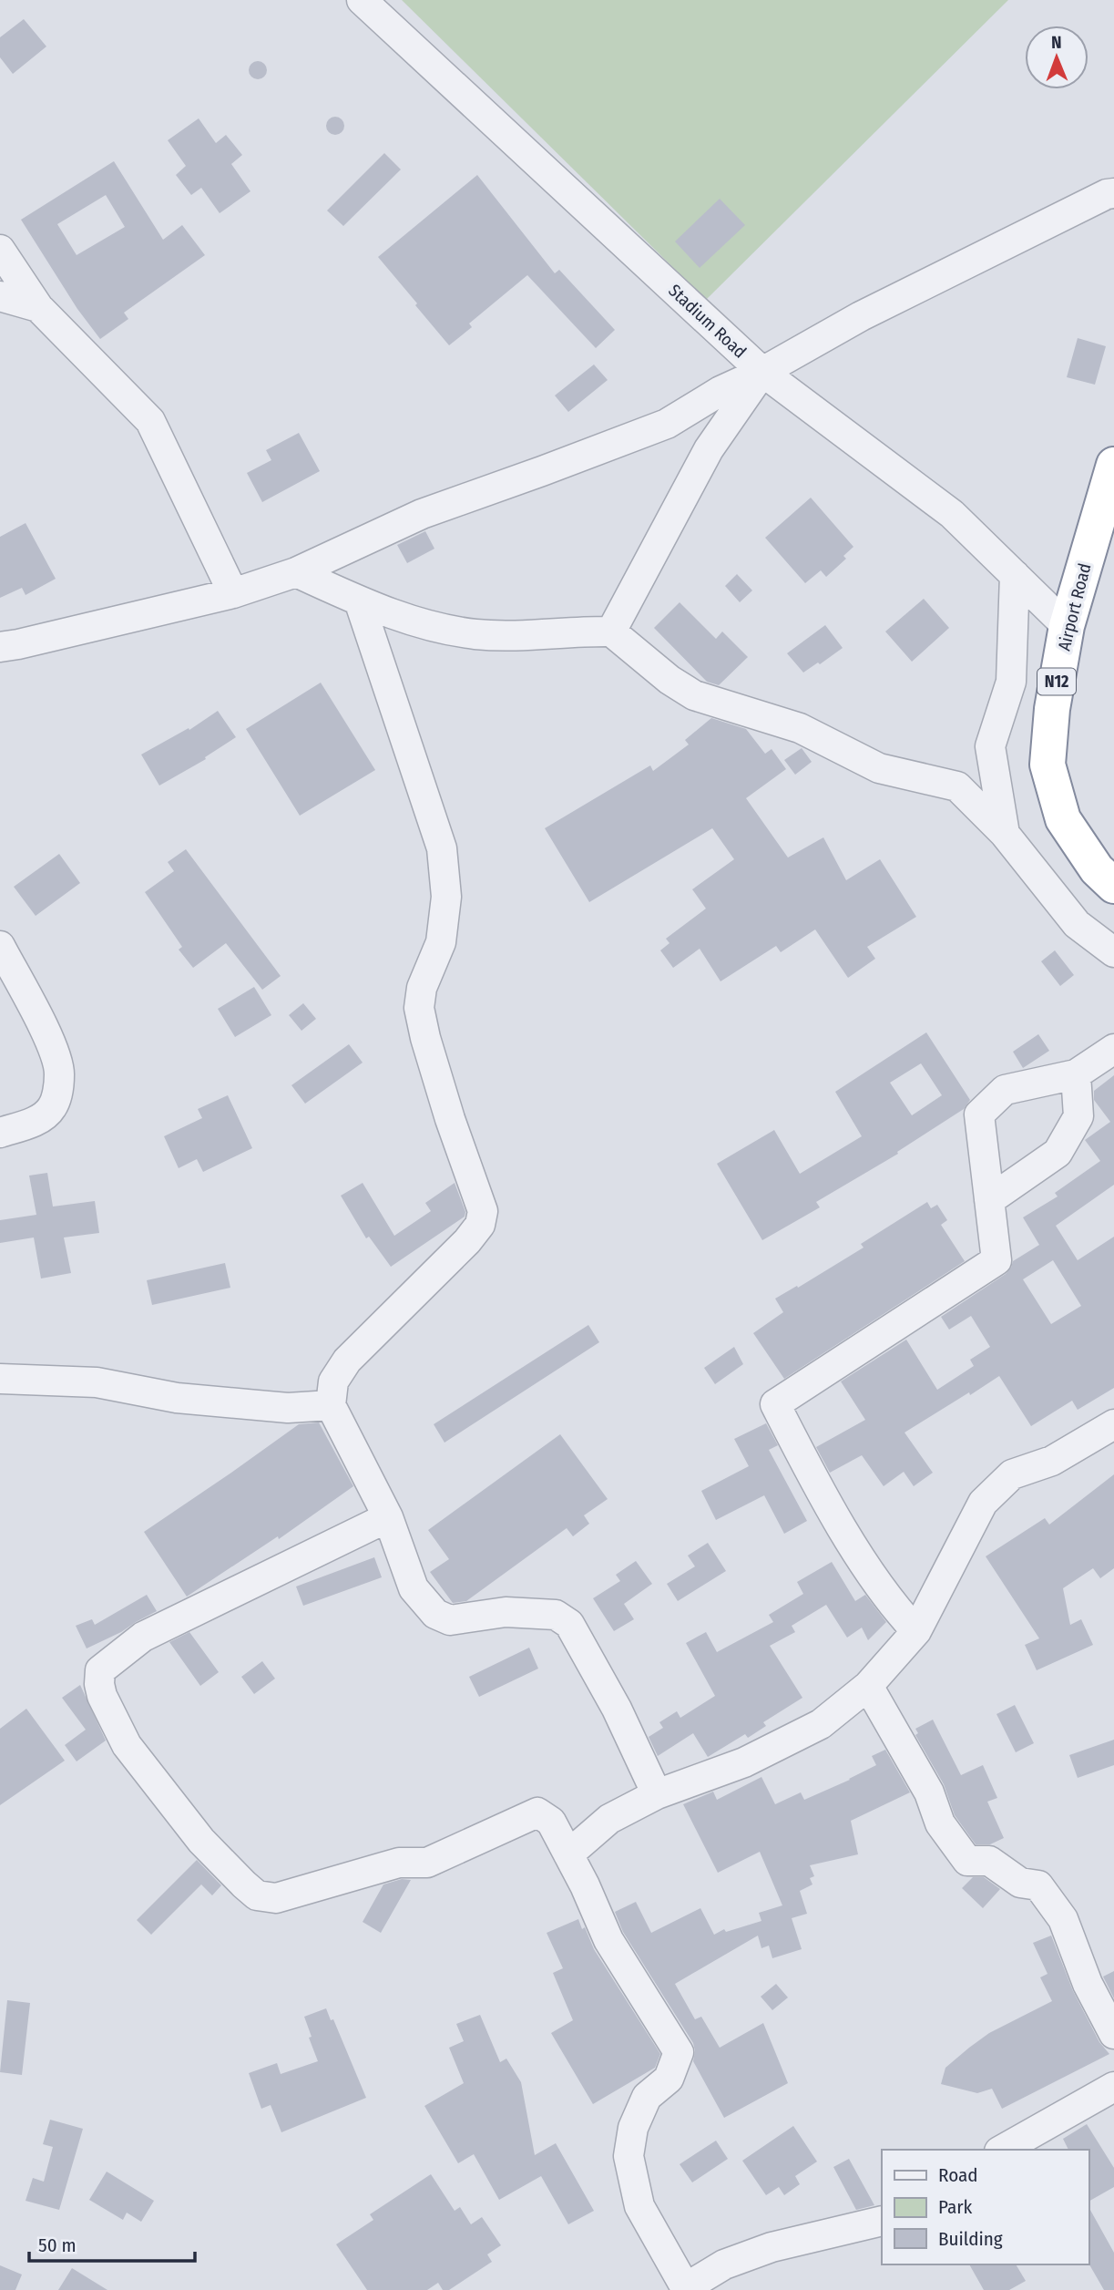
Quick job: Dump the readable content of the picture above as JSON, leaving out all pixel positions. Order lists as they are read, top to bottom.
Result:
{
  "streets": {
    "highway": ["Airport Road", "N12"],
    "street": ["Stadium Road"]
  },
  "crossings": [
    ["Stadium Road", "Airport Road"]
  ],
  "legend": ["Road", "Park", "Building"],
  "scale_bar": "50 m",
  "north": "top"
}
